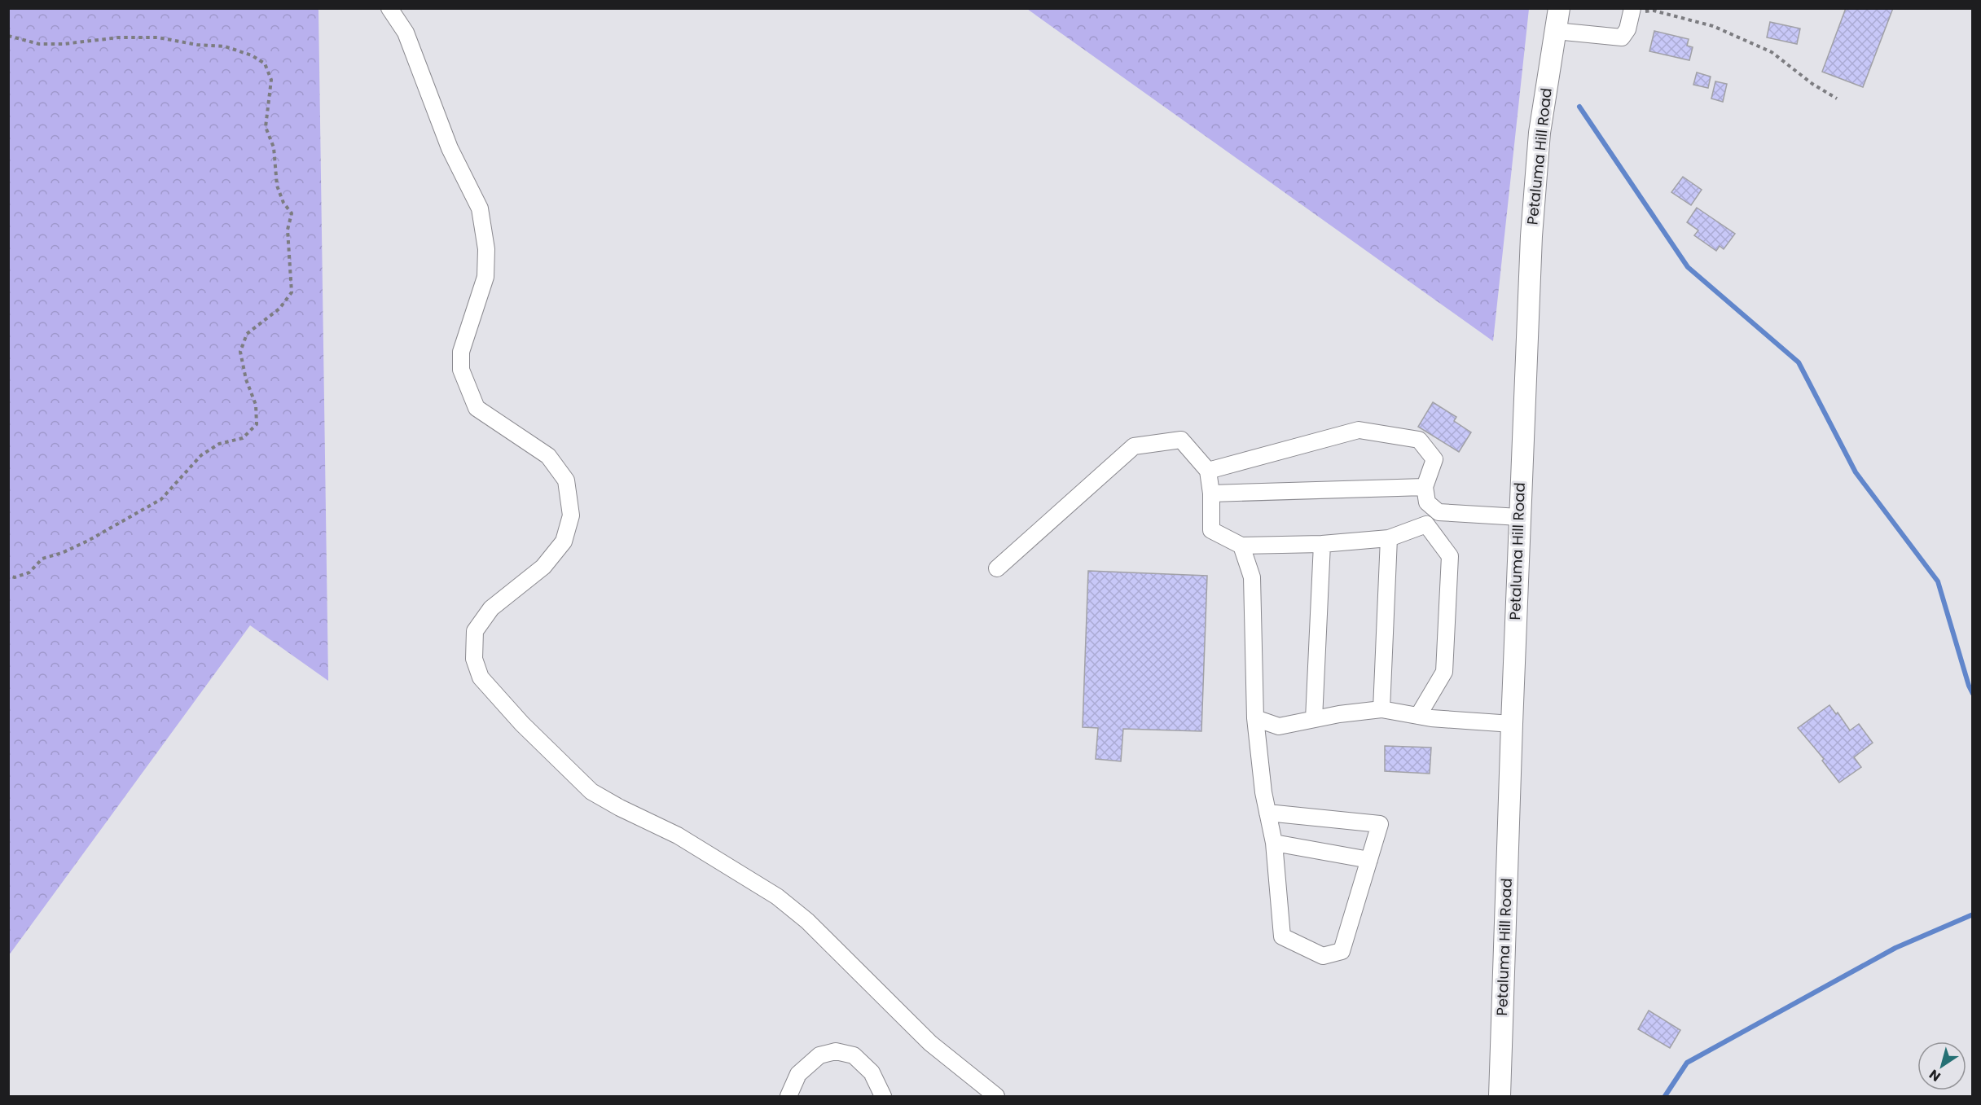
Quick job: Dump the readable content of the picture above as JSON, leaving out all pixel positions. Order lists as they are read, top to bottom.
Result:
{
  "streets": {
    "main road": ["Petaluma Hill Road"]
  },
  "north": "bottom left"
}
